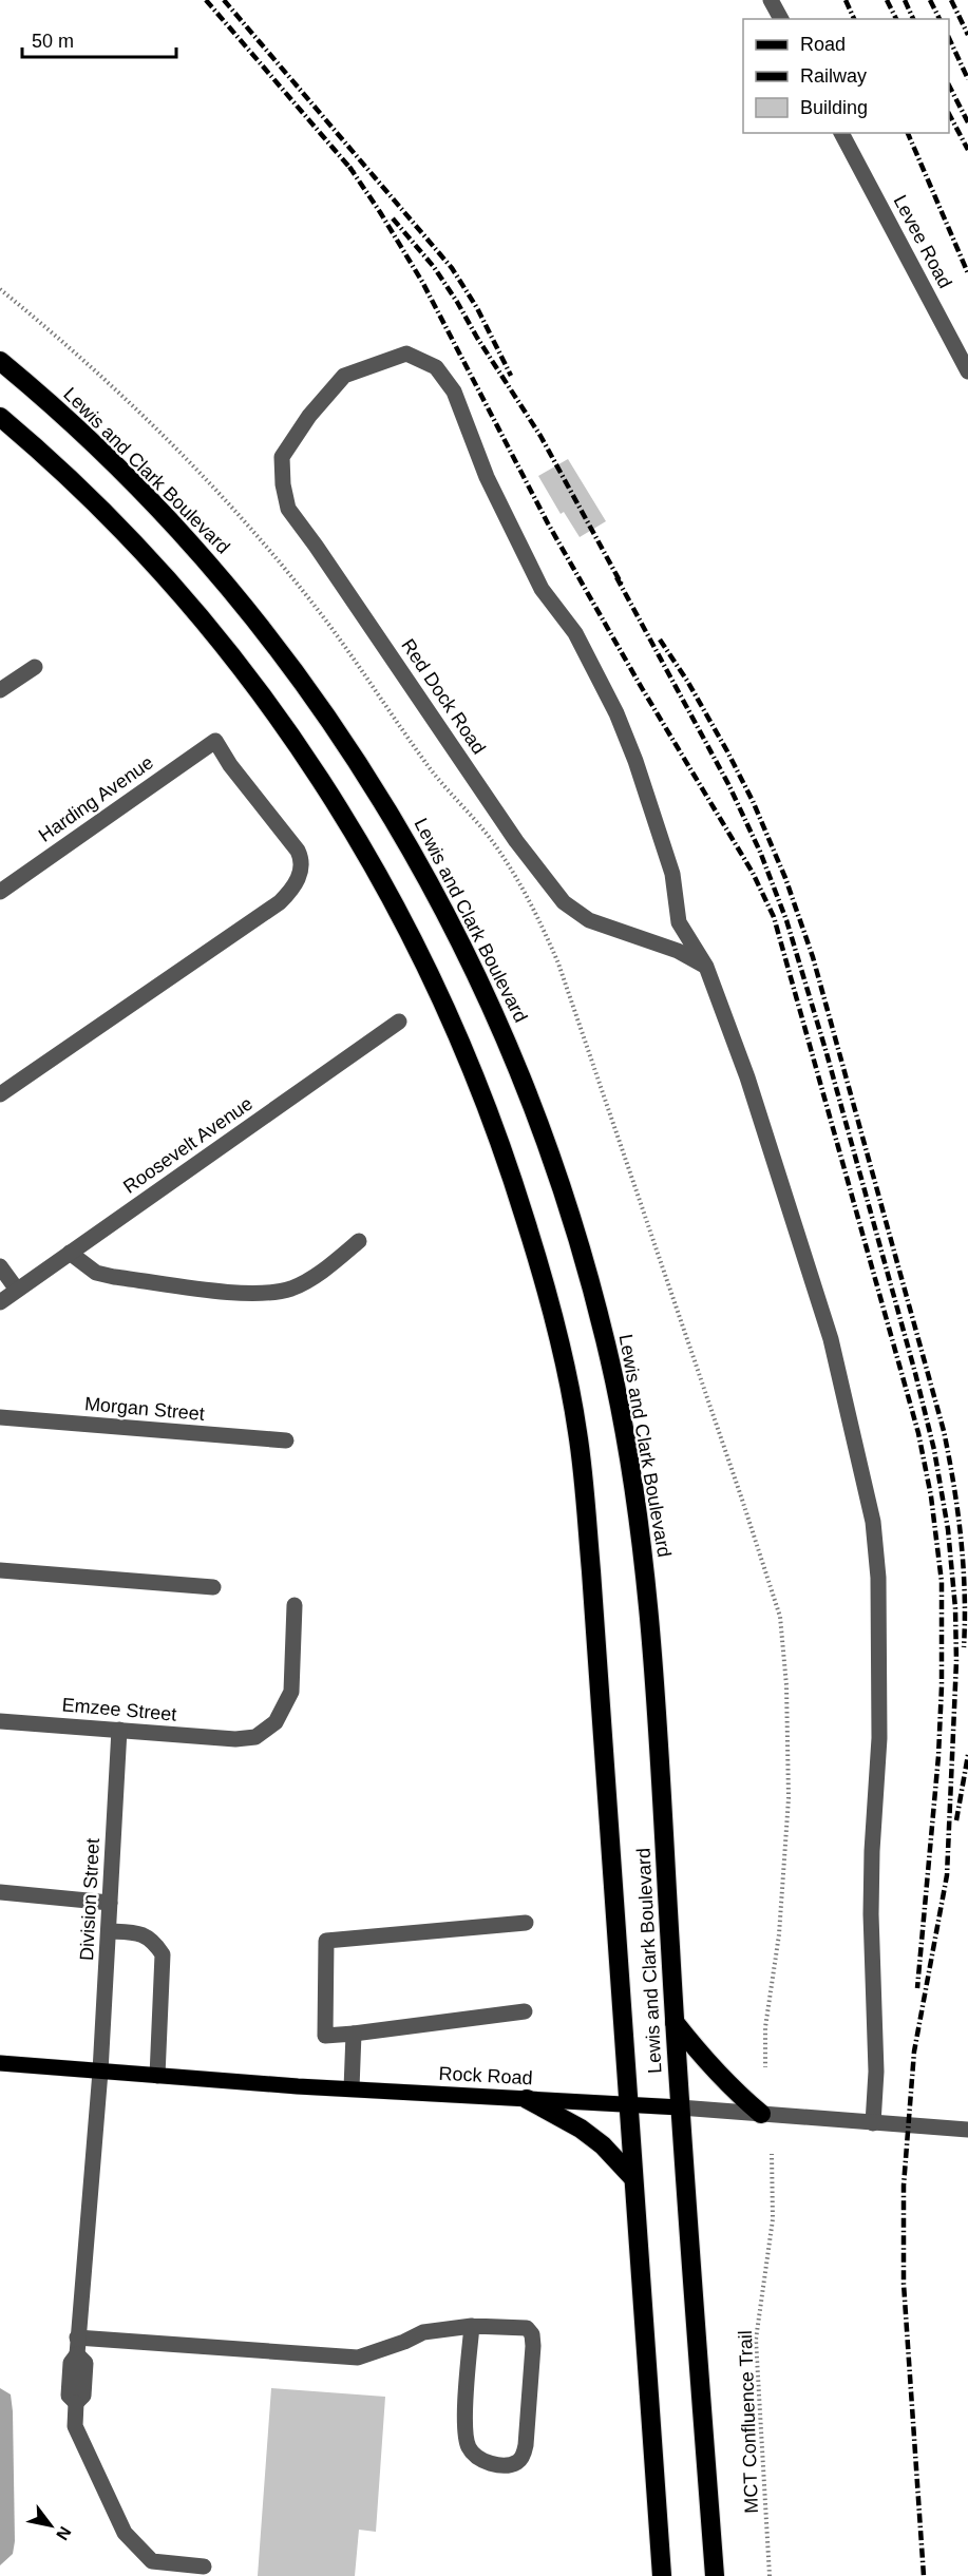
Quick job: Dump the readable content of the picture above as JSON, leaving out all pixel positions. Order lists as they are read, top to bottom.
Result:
{
  "streets": {
    "highway": ["Lewis and Clark Boulevard"],
    "main road": ["Rock Road"],
    "street": [
      "Levee Road",
      "Red Dock Road",
      "Harding Avenue",
      "Roosevelt Avenue",
      "Morgan Street",
      "Emzee Street",
      "Division Street"
    ],
    "path": ["MCT Confluence Trail"]
  },
  "crossings": [
    ["Lewis and Clark Boulevard", "Rock Road"],
    ["Emzee Street", "Division Street"],
    ["Division Street", "Rock Road"]
  ],
  "legend": ["Road", "Railway", "Building"],
  "scale_bar": "50 m",
  "north": "bottom right"
}
